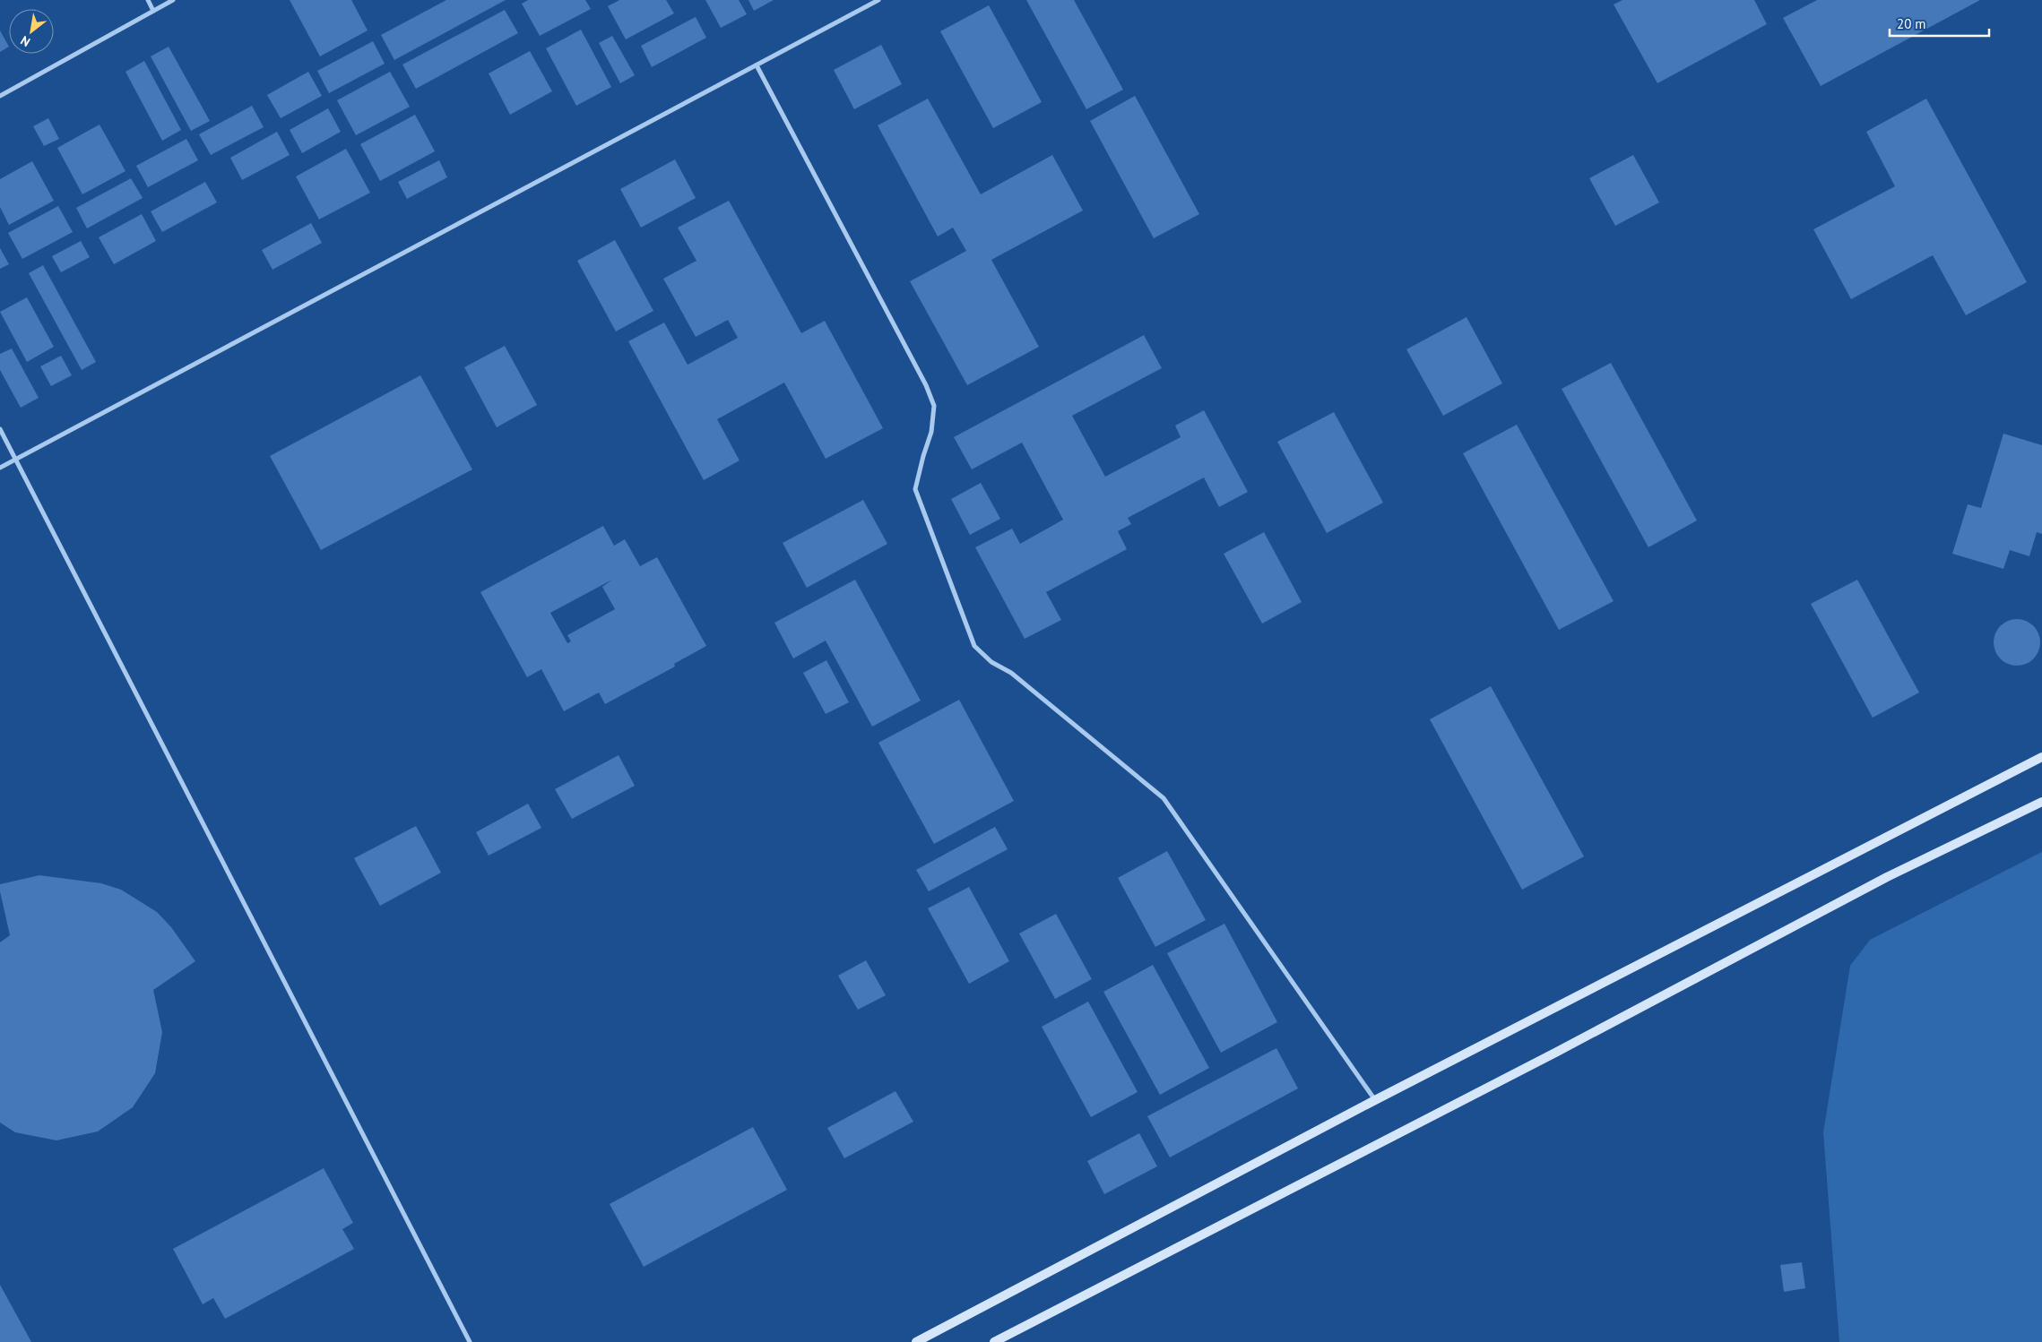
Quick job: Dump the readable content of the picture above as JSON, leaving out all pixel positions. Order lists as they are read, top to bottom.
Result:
{
  "scale_bar": "20 m",
  "north": "bottom left"
}
